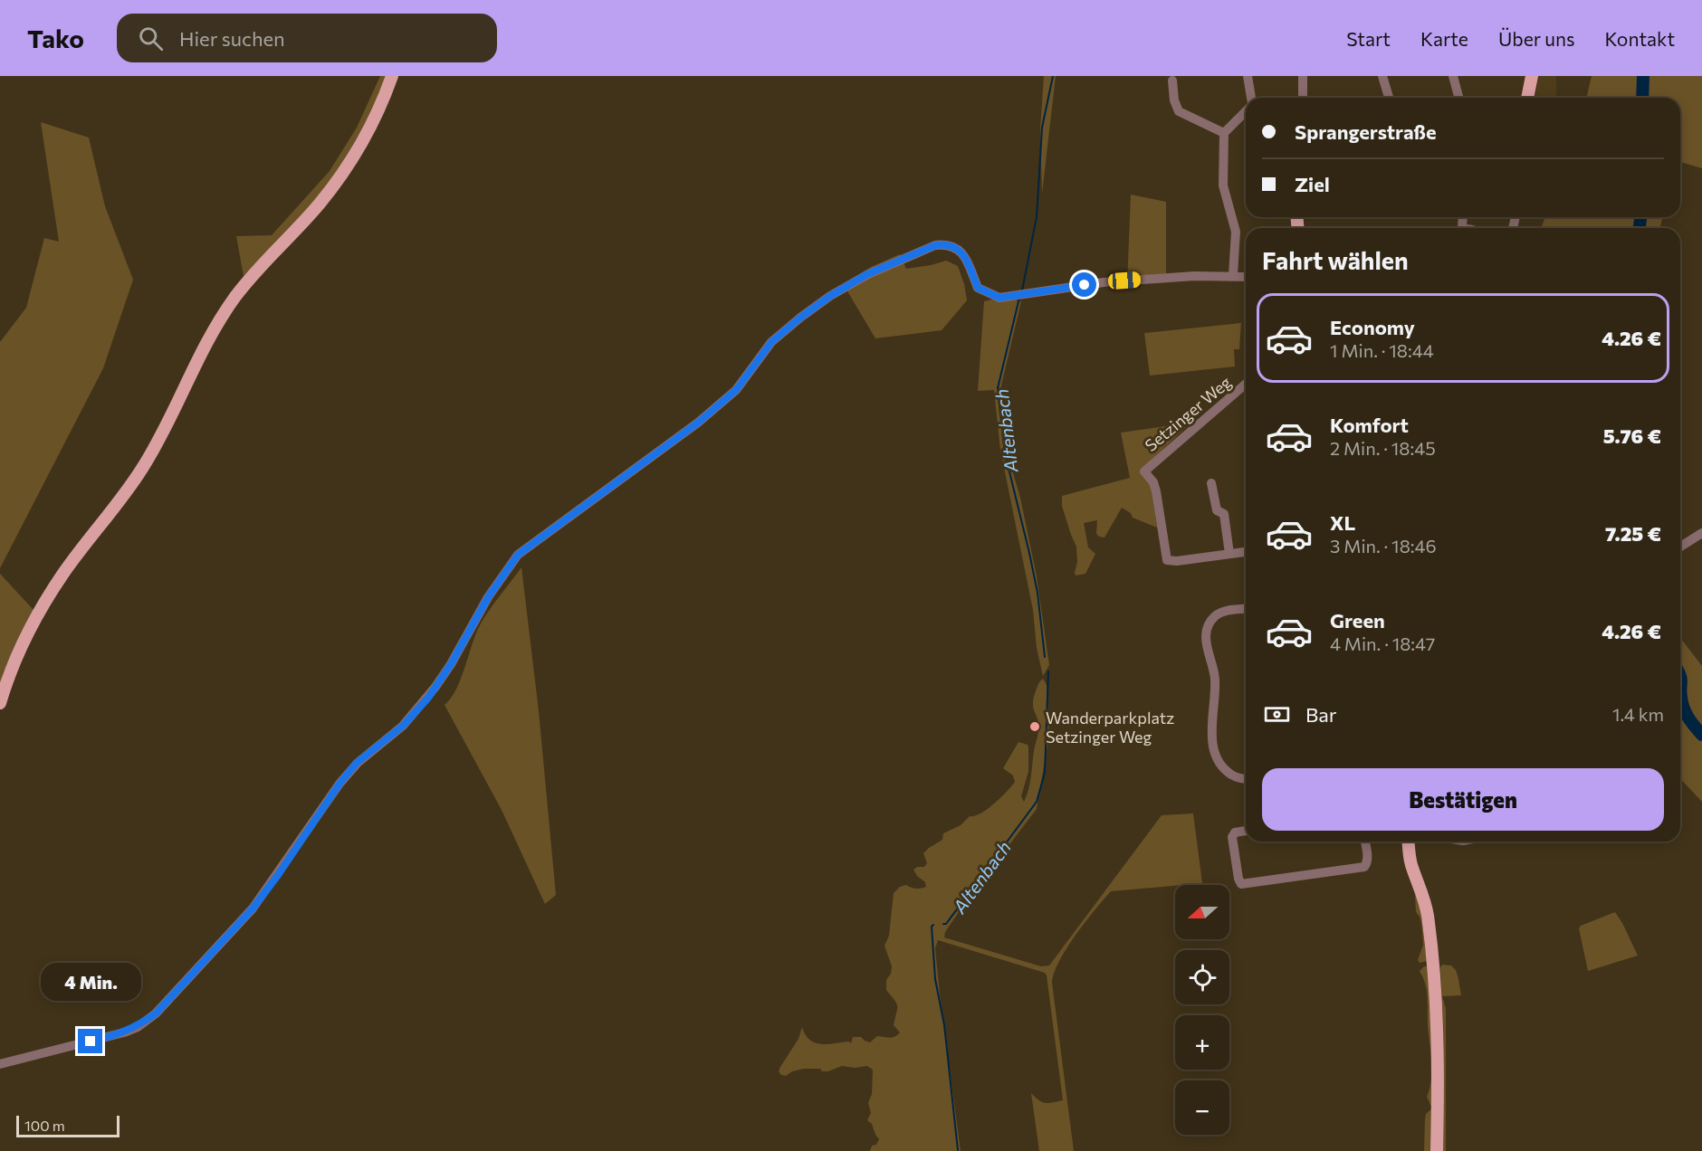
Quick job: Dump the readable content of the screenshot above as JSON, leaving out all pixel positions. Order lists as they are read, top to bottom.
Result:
{
  "streets": {
    "street": ["Setzinger Weg"]
  },
  "water": ["Altenbach"],
  "places": ["Wanderparkplatz Setzinger Weg"],
  "scale_bar": "100 m",
  "north": "left",
  "page": {
    "header": "Tako",
    "search": "Hier suchen",
    "nav": [
      "Start",
      "Karte",
      "Über uns",
      "Kontakt"
    ],
    "banner": ["Sprangerstraße", "Ziel"],
    "heading": "Fahrt wählen",
    "list": [
      {
        "name": "Economy",
        "note": "1 Min. · 18:44",
        "value": "4.26 €"
      },
      {
        "name": "Komfort",
        "note": "2 Min. · 18:45",
        "value": "5.76 €"
      },
      {
        "name": "XL",
        "note": "3 Min. · 18:46",
        "value": "7.25 €"
      },
      {
        "name": "Green",
        "note": "4 Min. · 18:47",
        "value": "4.26 €"
      }
    ],
    "pay": ["Bar", "1.4 km"],
    "buttons": "Bestätigen",
    "map_buttons": ["+", "−"],
    "bubble": "4 Min.",
    "scale": "100 m"
  }
}
